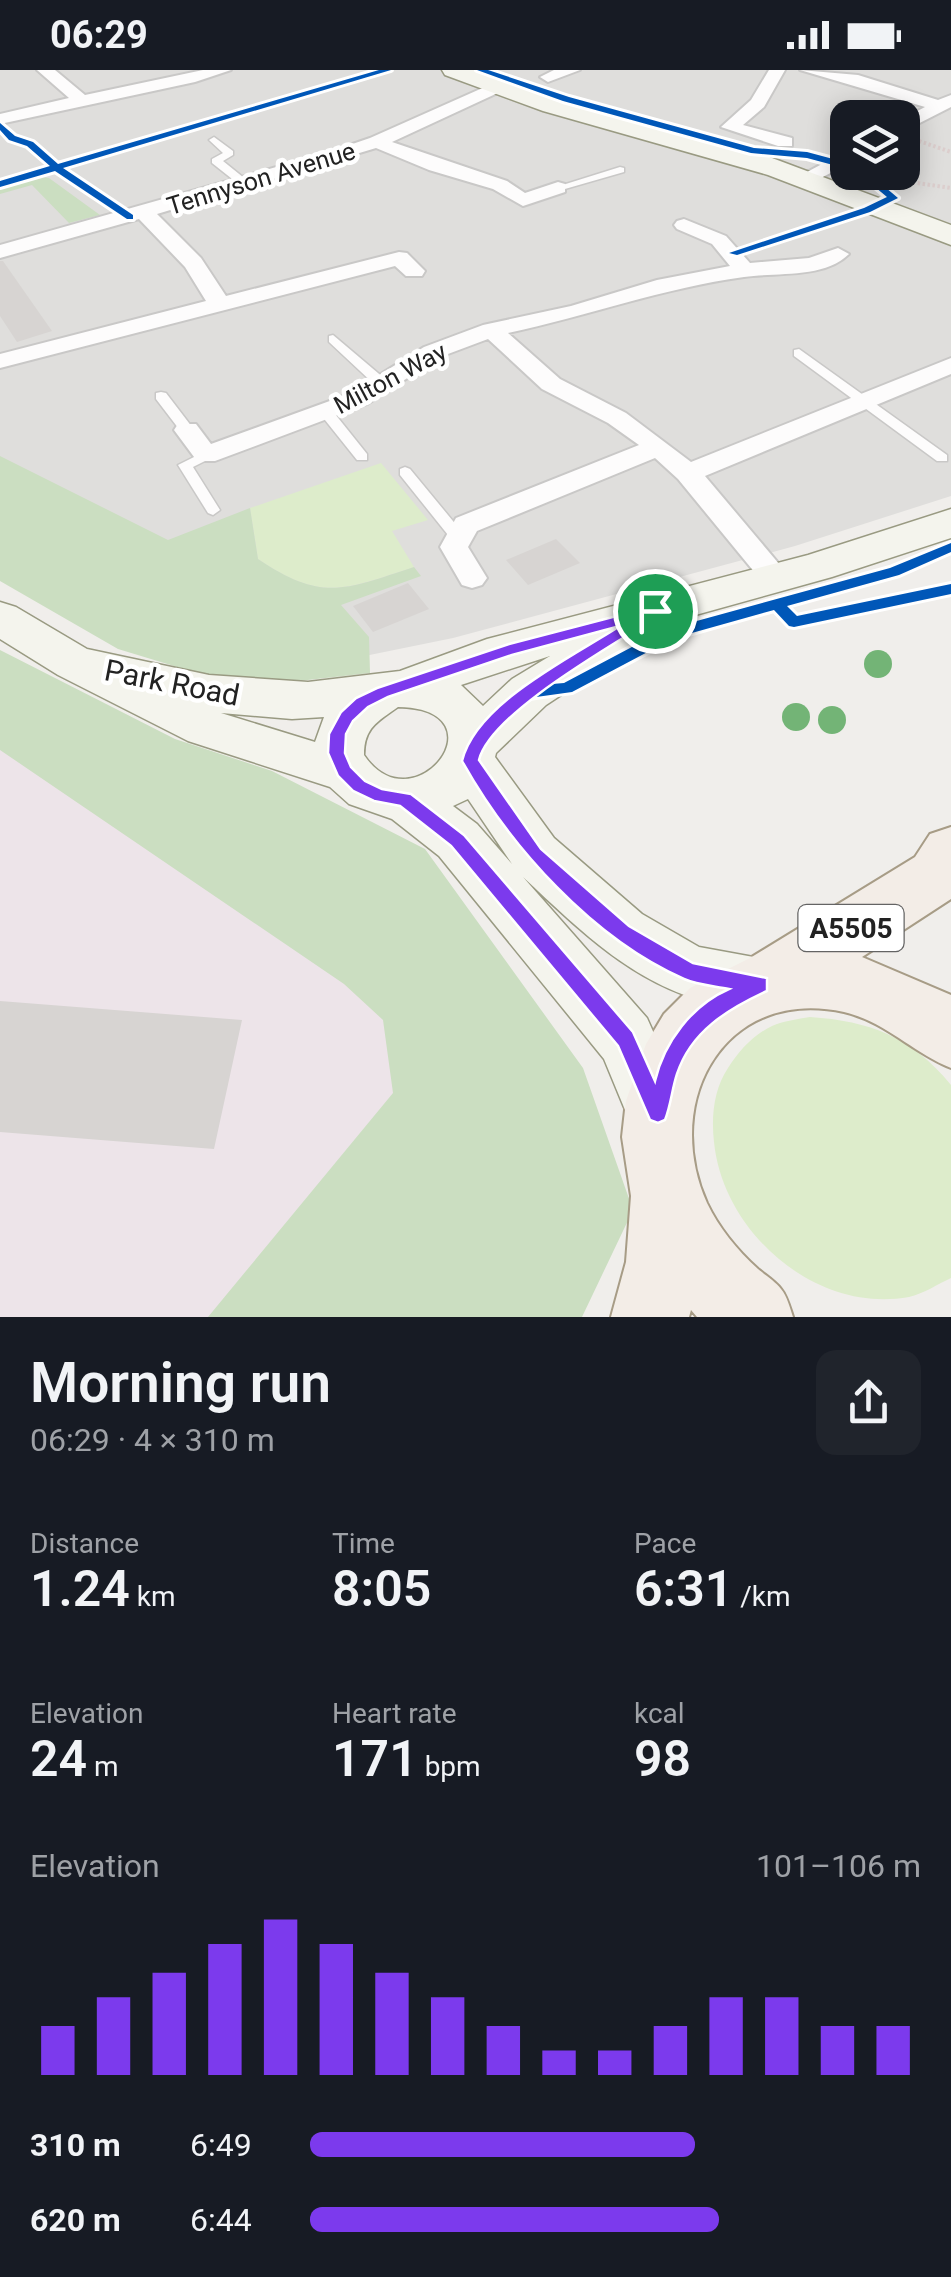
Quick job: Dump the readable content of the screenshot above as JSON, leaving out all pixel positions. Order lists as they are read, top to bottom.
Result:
{
  "streets": {
    "main road": ["A5505"],
    "street": ["Tennyson Avenue", "Milton Way", "Park Road"]
  },
  "page": {
    "status": "06:29",
    "heading": ["Morning run", "06:29 · 4 × 310 m"],
    "stats": [
      ["Distance", "1.24 km"],
      ["Time", "8:05"],
      ["Pace", "6:31 /km"],
      ["Elevation", "24 m"],
      ["Heart rate", "171 bpm"],
      ["kcal", "98"]
    ],
    "chart": ["Elevation", "101–106 m"],
    "list": [
      {
        "name": "310 m",
        "note": "6:49"
      },
      {
        "name": "620 m",
        "note": "6:44"
      }
    ]
  }
}
